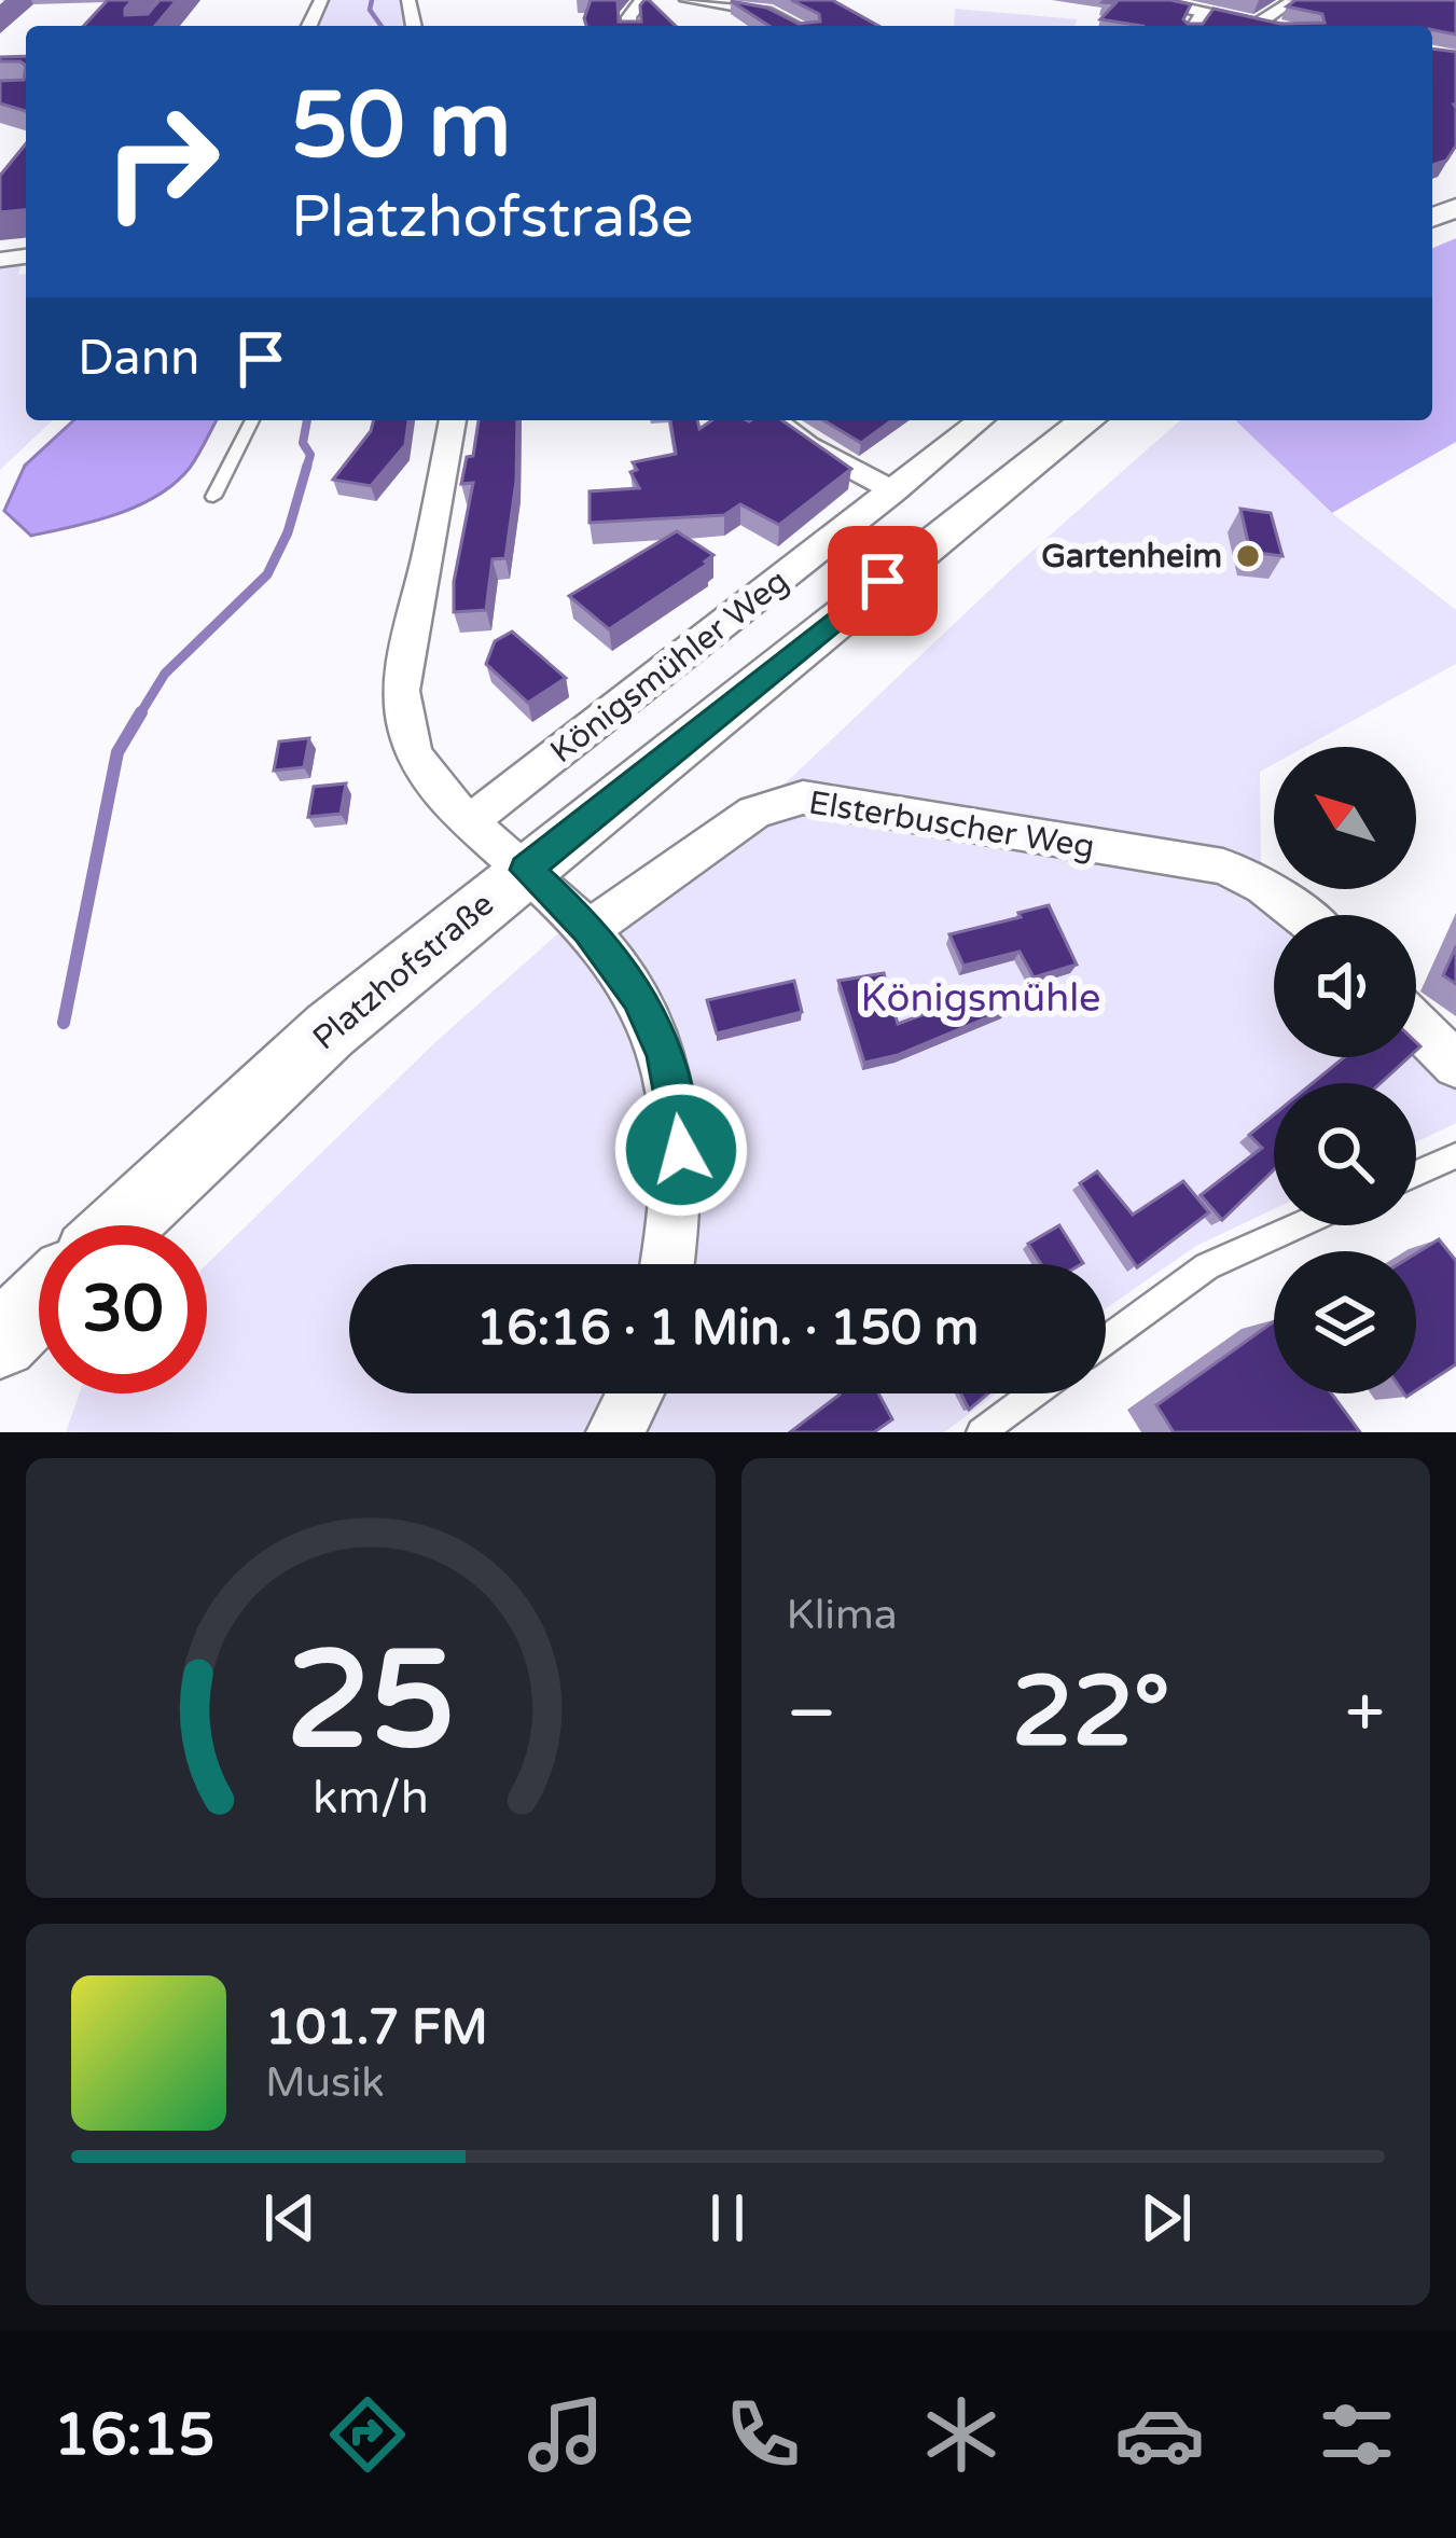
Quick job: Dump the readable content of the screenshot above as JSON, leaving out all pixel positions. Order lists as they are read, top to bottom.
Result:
{
  "streets": {
    "main road": ["Platzhofstraße"],
    "street": ["Königsmühler Weg", "Elsterbuscher Weg"]
  },
  "parks": ["Königsmühle"],
  "places": ["Gartenheim"],
  "north": "top left",
  "page": {
    "turn": ["50 m", "Platzhofstraße"],
    "then": "Dann",
    "limit": "30",
    "trip": "16:16 · 1 Min. · 150 m",
    "tile": "Klima",
    "heat": ["−", "22°", "+"],
    "song": ["101.7 FM", "Musik"],
    "tabs": "16:15",
    "gauge": ["25", "km/h"]
  }
}
